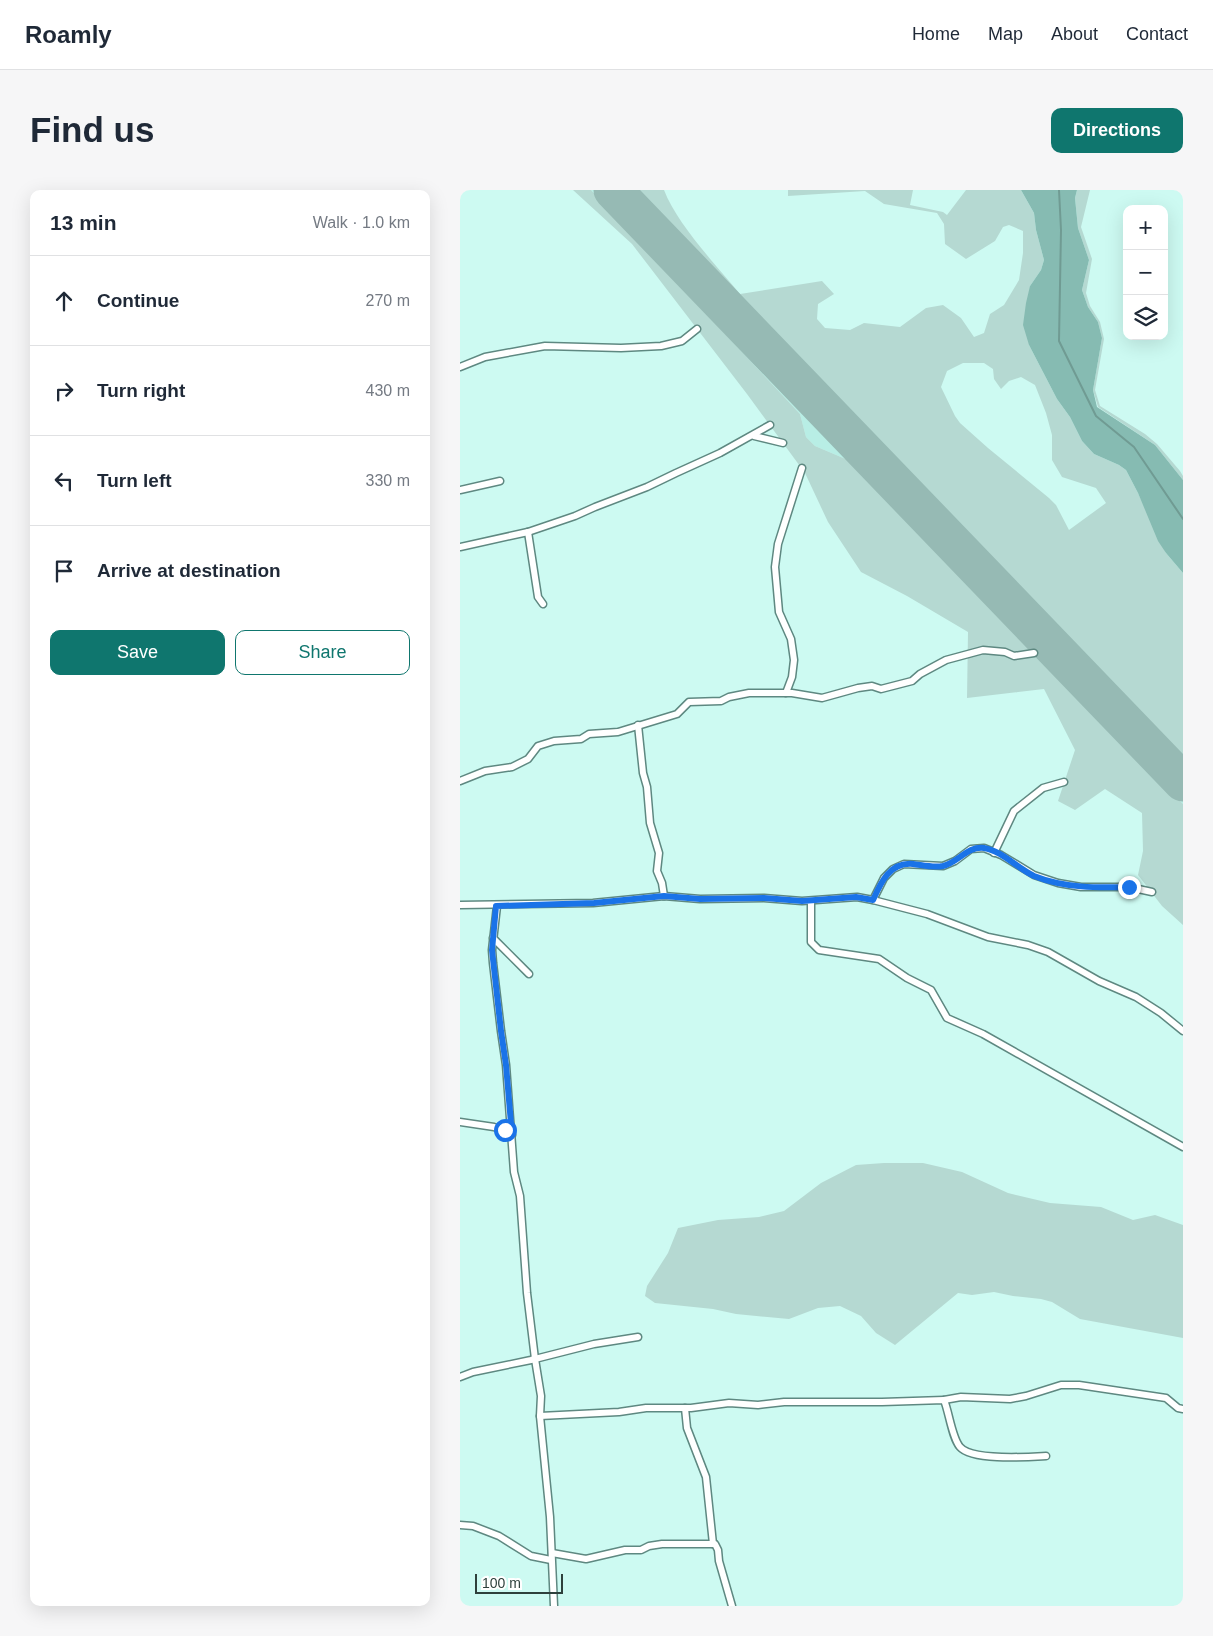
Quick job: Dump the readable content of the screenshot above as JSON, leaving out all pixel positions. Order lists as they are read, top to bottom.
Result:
{
  "scale_bar": "100 m",
  "page": {
    "header": "Roamly",
    "nav": [
      "Home",
      "Map",
      "About",
      "Contact"
    ],
    "buttons": [
      "Directions",
      ["Save", "Share"]
    ],
    "title": "Find us",
    "heading": ["13 min", "Walk · 1.0 km"],
    "map_buttons": ["+", "−"],
    "list": [
      ["Continue", "270 m"],
      ["Turn right", "430 m"],
      ["Turn left", "330 m"],
      "Arrive at destination"
    ],
    "scale": "100 m"
  }
}
